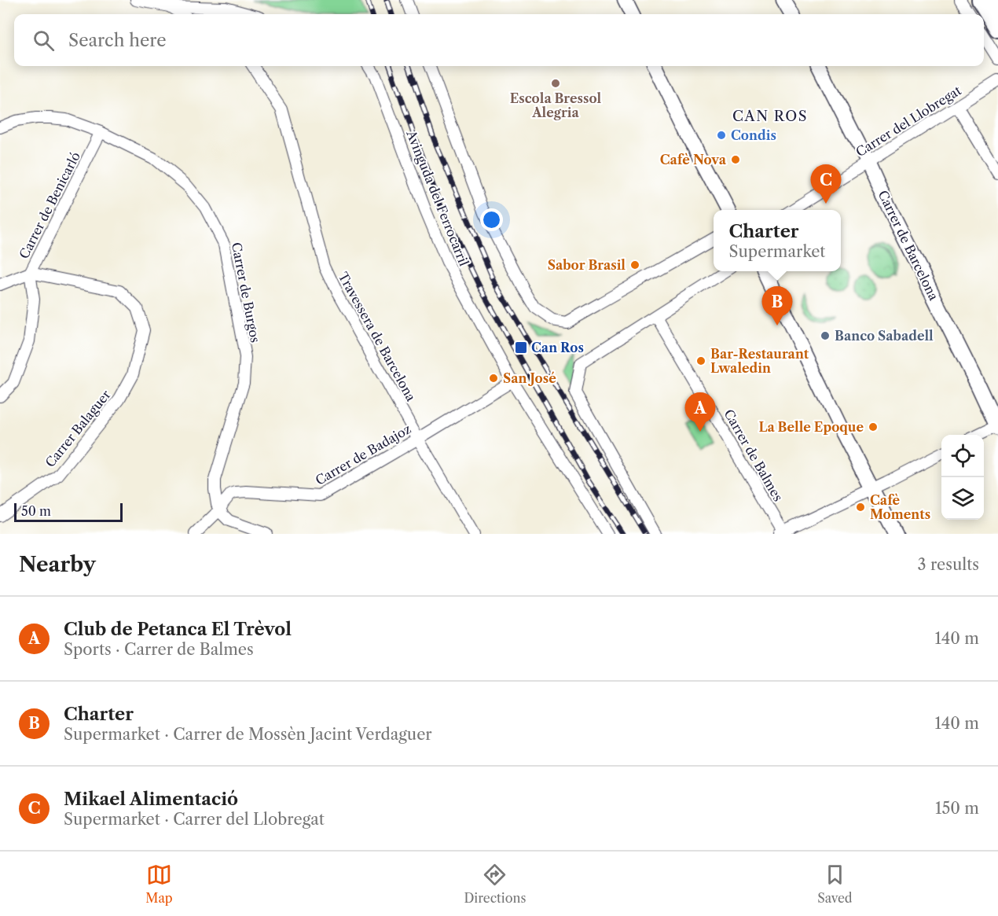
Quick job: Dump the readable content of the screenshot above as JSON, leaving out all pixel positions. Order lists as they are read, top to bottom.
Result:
{
  "streets": {
    "street": [
      "Carrer del Llobregat",
      "Avinguda del Ferrocarril",
      "Carrer de Benicarló",
      "Carrer de Barcelona",
      "Carrer de Burgos",
      "Travessera de Barcelona",
      "Carrer Balaguer",
      "Carrer de Badajoz",
      "Carrer de Balmes"
    ]
  },
  "crossings": [
    ["Carrer del Llobregat", "Carrer de Barcelona"],
    ["Avinguda del Ferrocarril", "Carrer de Badajoz"],
    ["Carrer de Benicarló", "Carrer de Burgos"],
    ["Carrer de Benicarló", "Carrer Balaguer"],
    ["Carrer de Burgos", "Carrer de Badajoz"],
    ["Travessera de Barcelona", "Carrer de Badajoz"]
  ],
  "districts": ["CAN ROS"],
  "places": {
    "other": [
      "Escola Bressol Alegria",
      "Condis",
      "Cafè Nova",
      "Sabor Brasil",
      "Banco Sabadell",
      "Bar-Restaurant Lwaledin",
      "San José",
      "La Belle Epoque",
      "Cafè Moments"
    ],
    "transit": ["Can Ros"]
  },
  "scale_bar": "50 m",
  "page": {
    "search": "Search here",
    "pins": ["C", "B", "A"],
    "popup": ["Charter", "Supermarket"],
    "scale": "50 m",
    "heading": ["Nearby", "3 results"],
    "list": [
      {
        "mark": "A",
        "name": "Club de Petanca El Trèvol",
        "note": "Sports · Carrer de Balmes",
        "value": "140 m"
      },
      {
        "mark": "B",
        "name": "Charter",
        "note": "Supermarket · Carrer de Mossèn Jacint Verdaguer",
        "value": "140 m"
      },
      {
        "mark": "C",
        "name": "Mikael Alimentació",
        "note": "Supermarket · Carrer del Llobregat",
        "value": "150 m"
      }
    ],
    "nav": ["Map", "Directions", "Saved"]
  }
}
